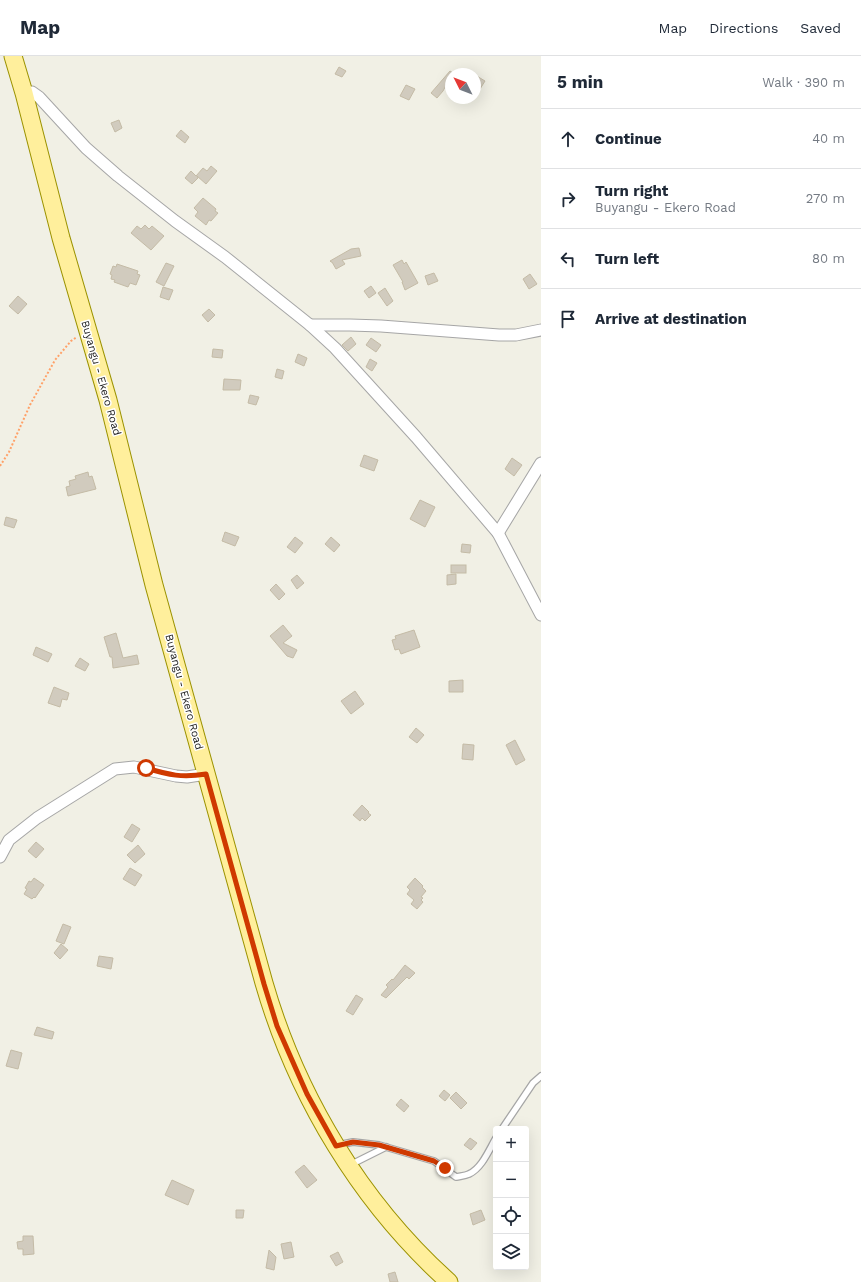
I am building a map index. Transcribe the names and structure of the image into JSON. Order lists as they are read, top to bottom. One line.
{"streets":{"main road":["Buyangu - Ekero Road"]},"north":"top left","page":{"header":"Map","nav":["Map","Directions","Saved"],"heading":["5 min","Walk · 390 m"],"list":[["Continue","40 m"],["Turn right","Buyangu - Ekero Road","270 m"],["Turn left","80 m"],"Arrive at destination"],"map_buttons":["+","−"]}}
